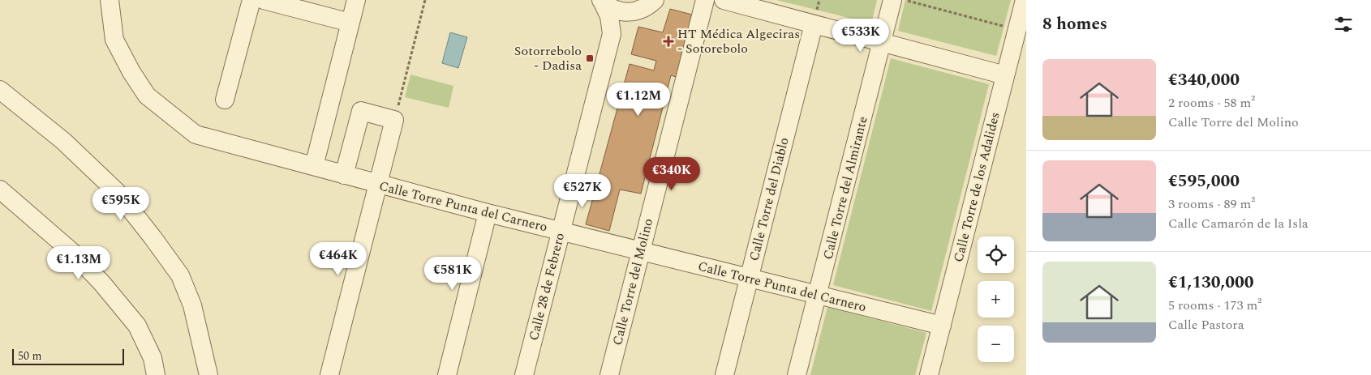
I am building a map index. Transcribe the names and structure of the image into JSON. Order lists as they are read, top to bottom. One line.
{"streets":{"street":["Calle Torre de los Adalides","Calle Torre del Almirante","Calle Torre del Diablo","Calle Torre Punta del Carnero","Calle Torre del Molino","Calle 28 de Febrero"]},"crossings":[["Calle Torre de los Adalides","Calle Torre Punta del Carnero"],["Calle Torre del Almirante","Calle Torre Punta del Carnero"],["Calle Torre del Diablo","Calle Torre Punta del Carnero"],["Calle Torre Punta del Carnero","Calle Torre del Molino"],["Calle Torre Punta del Carnero","Calle 28 de Febrero"]],"places":{"health":["HT Médica Algeciras - Sotorebolo"],"transit":["Sotorrebolo - Dadisa"]},"scale_bar":"50 m","page":{"heading":"8 homes","price":["€533K","€1.12M","€340K","€527K","€595K","€464K","€1.13M","€581K"],"list":[{"name":"€340,000","note":"2 rooms · 58 m² · Calle Torre del Molino"},{"name":"€595,000","note":"3 rooms · 89 m² · Calle Camarón de la Isla"},{"name":"€1,130,000","note":"5 rooms · 173 m² · Calle Pastora"}],"map_buttons":["+","−"],"scale":"50 m"}}
